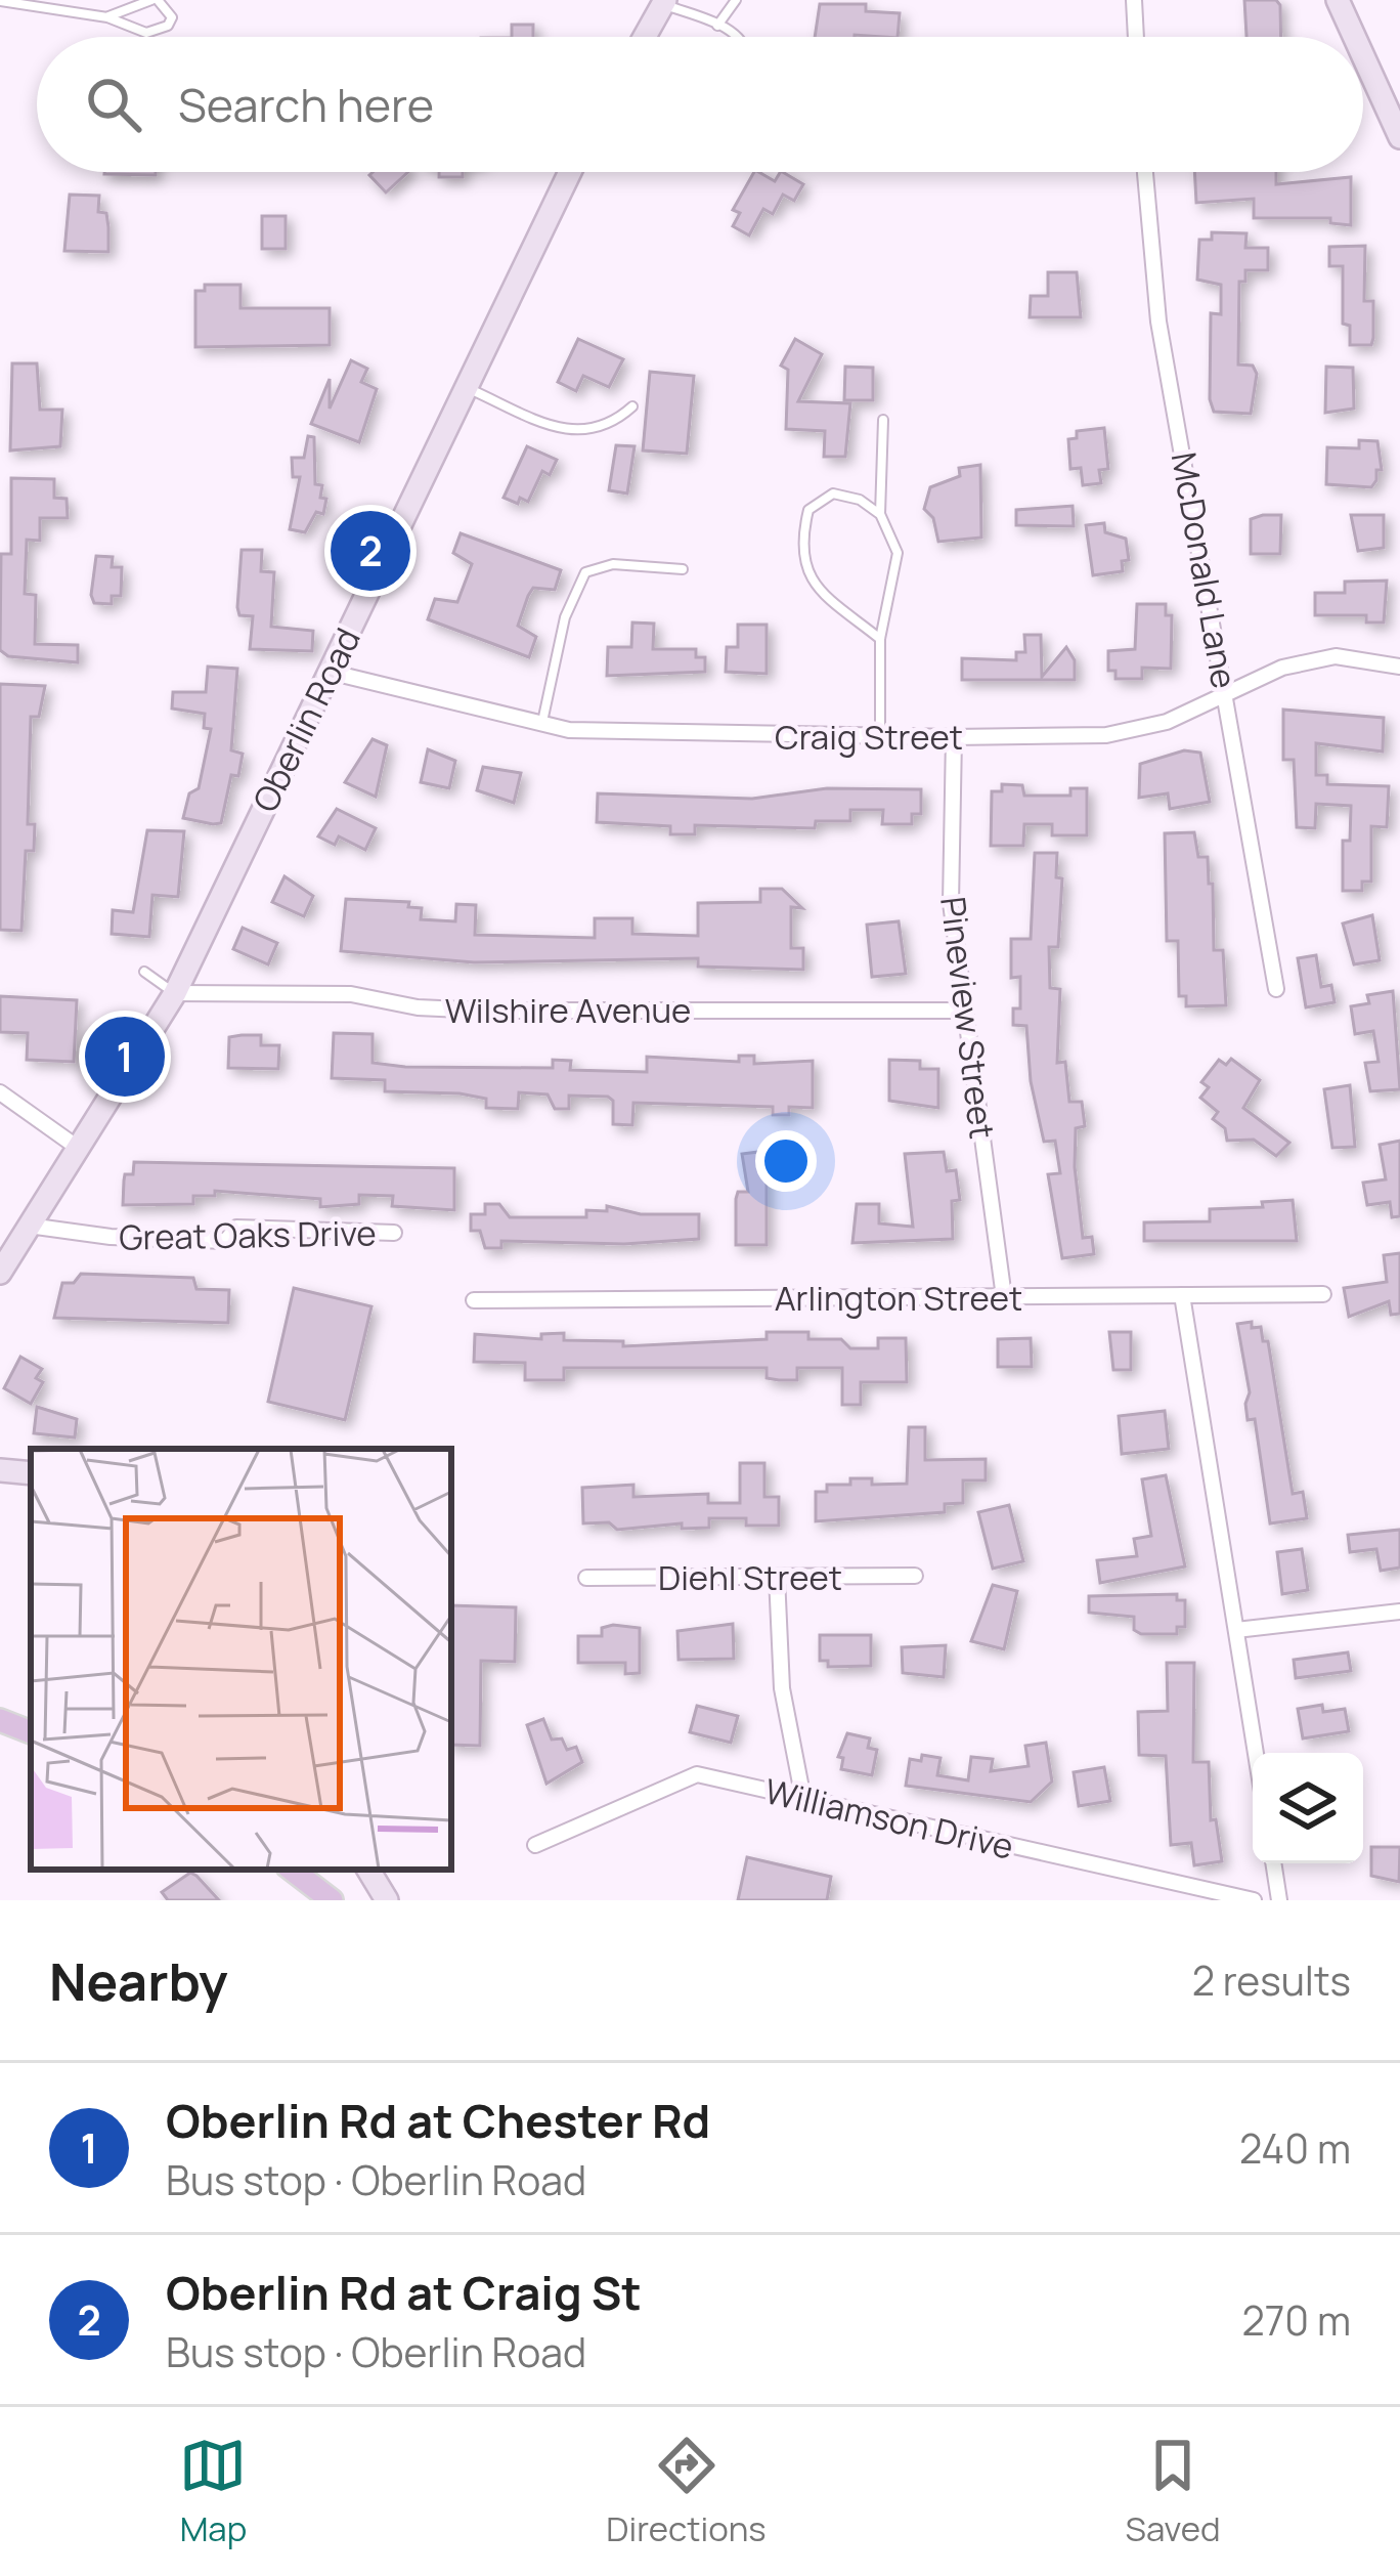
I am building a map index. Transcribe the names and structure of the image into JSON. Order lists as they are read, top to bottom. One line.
{"streets":{"main road":["Oberlin Road"],"street":["McDonald Lane","Craig Street","Wilshire Avenue","Pineview Street","Great Oaks Drive","Arlington Street","Diehl Street","Williamson Drive"]},"crossings":[["McDonald Lane","Craig Street"],["Oberlin Road","Craig Street"],["Oberlin Road","Wilshire Avenue"],["Oberlin Road","Great Oaks Drive"],["Craig Street","Pineview Street"],["Wilshire Avenue","Pineview Street"],["Pineview Street","Arlington Street"]],"page":{"search":"Search here","pins":["2","1"],"heading":["Nearby","2 results"],"list":[{"mark":"1","name":"Oberlin Rd at Chester Rd","note":"Bus stop · Oberlin Road","value":"240 m"},{"mark":"2","name":"Oberlin Rd at Craig St","note":"Bus stop · Oberlin Road","value":"270 m"}],"nav":["Map","Directions","Saved"]}}
